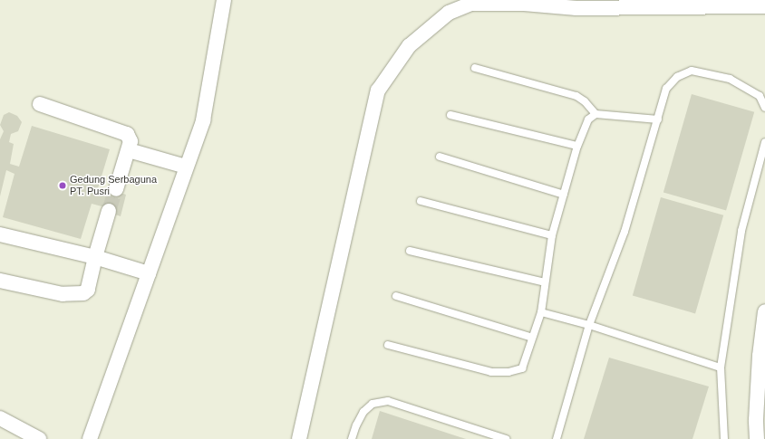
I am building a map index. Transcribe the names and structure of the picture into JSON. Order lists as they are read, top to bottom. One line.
{"places":["Gedung Serbaguna PT. Pusri"]}
